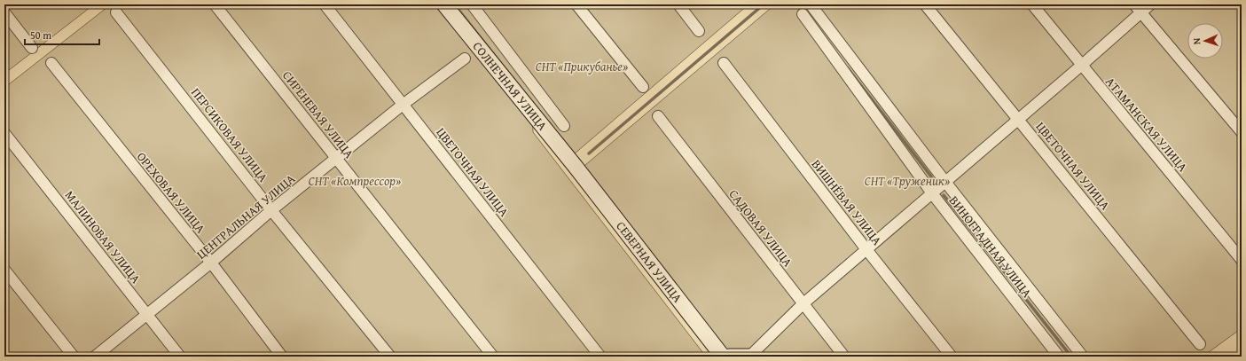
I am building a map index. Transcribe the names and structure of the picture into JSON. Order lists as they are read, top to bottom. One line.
{"streets":{"street":["СОЛНЕЧНАЯ УЛИЦА","СИРЕНЕВАЯ УЛИЦА","АТАМАНСКАЯ УЛИЦА","ПЕРСИКОВАЯ УЛИЦА","ЦВЕТОЧНАЯ УЛИЦА","ОРЕХОВАЯ УЛИЦА","ВИШНЁВАЯ УЛИЦА","ЦЕНТРАЛЬНАЯ УЛИЦА","САДОВАЯ УЛИЦА","МАЛИНОВАЯ УЛИЦА","ВИНОГРАДНАЯ УЛИЦА","СЕВЕРНАЯ УЛИЦА"]},"crossings":[["СОЛНЕЧНАЯ УЛИЦА","СЕВЕРНАЯ УЛИЦА"],["СИРЕНЕВАЯ УЛИЦА","ЦЕНТРАЛЬНАЯ УЛИЦА"],["ПЕРСИКОВАЯ УЛИЦА","ЦЕНТРАЛЬНАЯ УЛИЦА"],["ЦВЕТОЧНАЯ УЛИЦА","ЦЕНТРАЛЬНАЯ УЛИЦА"],["ОРЕХОВАЯ УЛИЦА","ЦЕНТРАЛЬНАЯ УЛИЦА"],["ЦЕНТРАЛЬНАЯ УЛИЦА","МАЛИНОВАЯ УЛИЦА"]],"parks":["СНТ «Прикубанье»","СНТ «Компрессор»","СНТ «Труженик»"],"scale_bar":"50 m","north":"left"}
